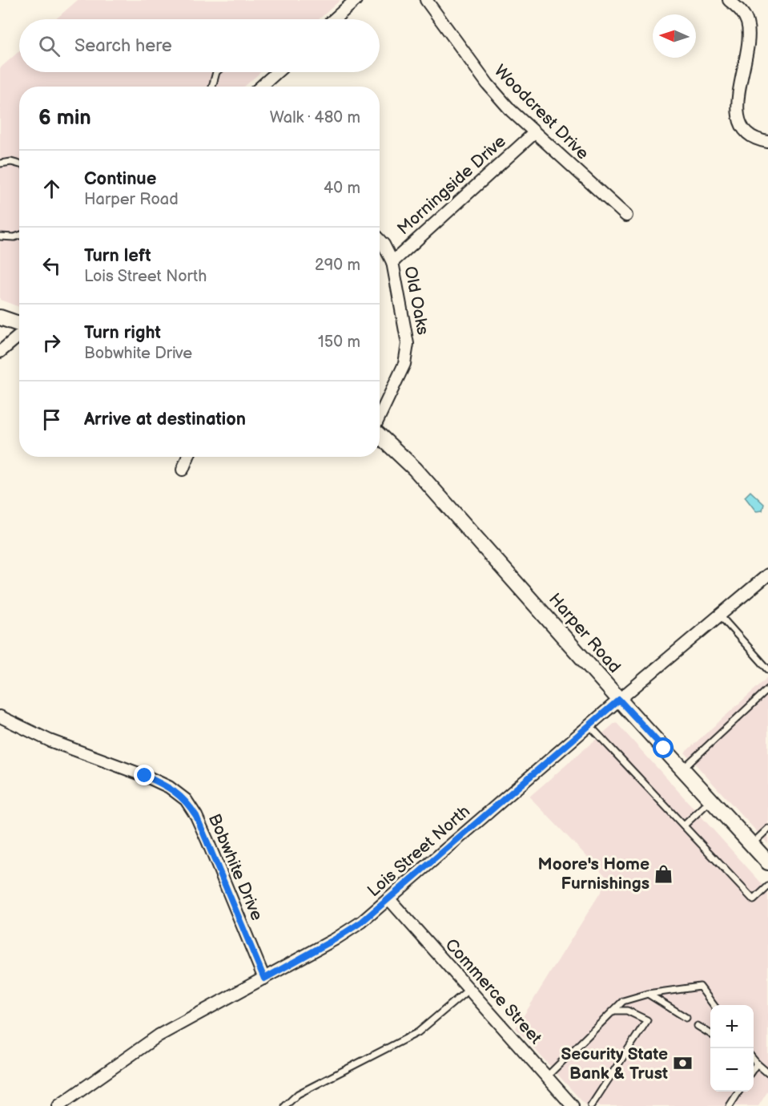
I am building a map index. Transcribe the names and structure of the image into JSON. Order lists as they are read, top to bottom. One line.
{"streets":{"main road":["Harper Road"],"street":["Woodcrest Drive","Morningside Drive","Old Oaks","Lois Street North","Bobwhite Drive","Commerce Street"]},"crossings":[["Woodcrest Drive","Morningside Drive"],["Morningside Drive","Old Oaks"],["Harper Road","Lois Street North"],["Lois Street North","Bobwhite Drive"],["Lois Street North","Commerce Street"]],"places":{"shop":["Moore's Home Furnishings"],"bank":["Security State Bank & Trust"]},"north":"left","page":{"search":"Search here","heading":["6 min","Walk · 480 m"],"list":[["Continue","Harper Road","40 m"],["Turn left","Lois Street North","290 m"],["Turn right","Bobwhite Drive","150 m"],"Arrive at destination"],"map_buttons":["+","−"]}}
